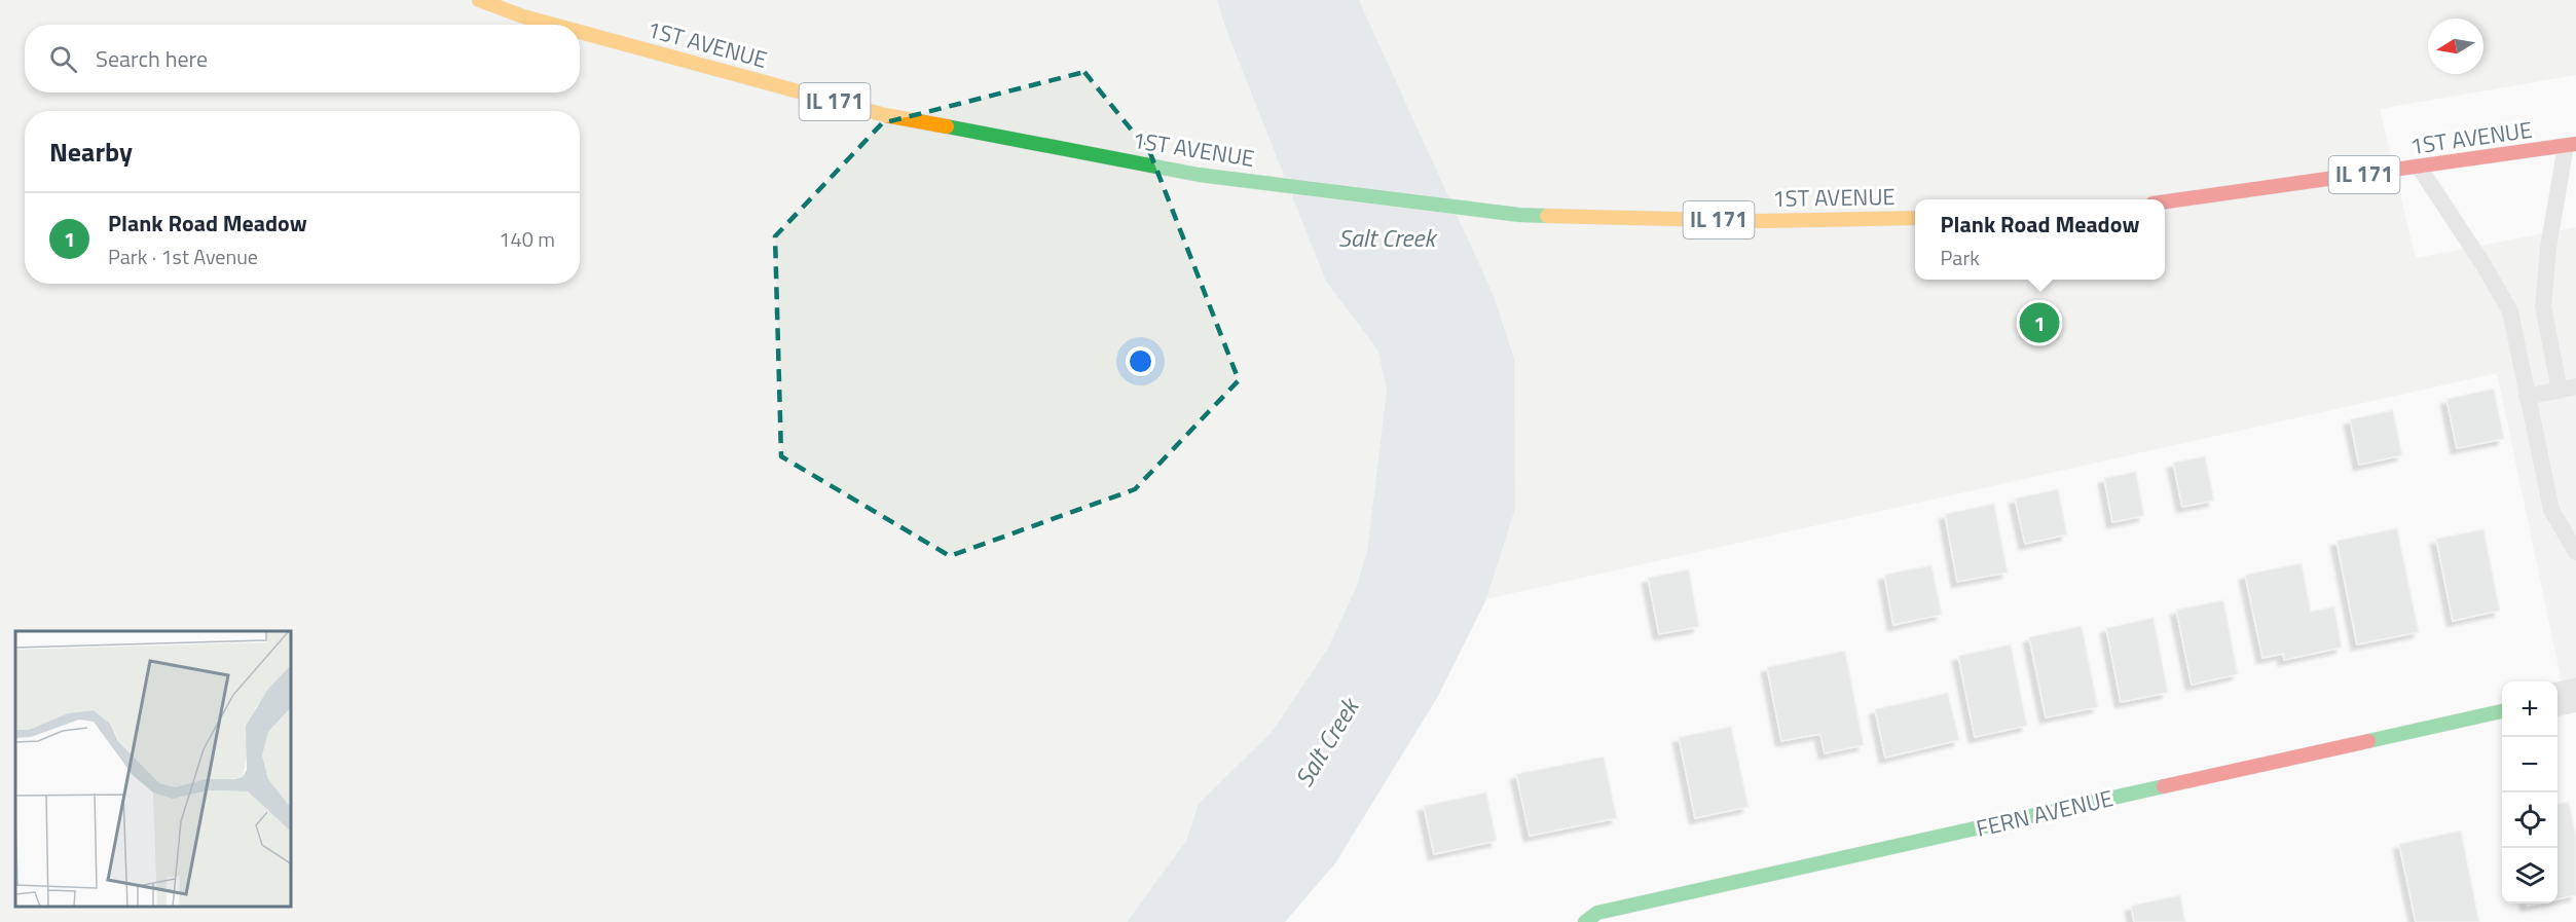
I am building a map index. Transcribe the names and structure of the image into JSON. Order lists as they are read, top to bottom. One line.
{"streets":{"main road":["1ST AVENUE","IL 171","FERN AVENUE"]},"water":["Salt Creek"],"north":"left","page":{"search":"Search here","heading":"Nearby","list":[{"mark":"1","name":"Plank Road Meadow","note":"Park · 1st Avenue","value":"140 m"}],"popup":["Plank Road Meadow","Park"],"pins":"1","map_buttons":["+","−"]}}
